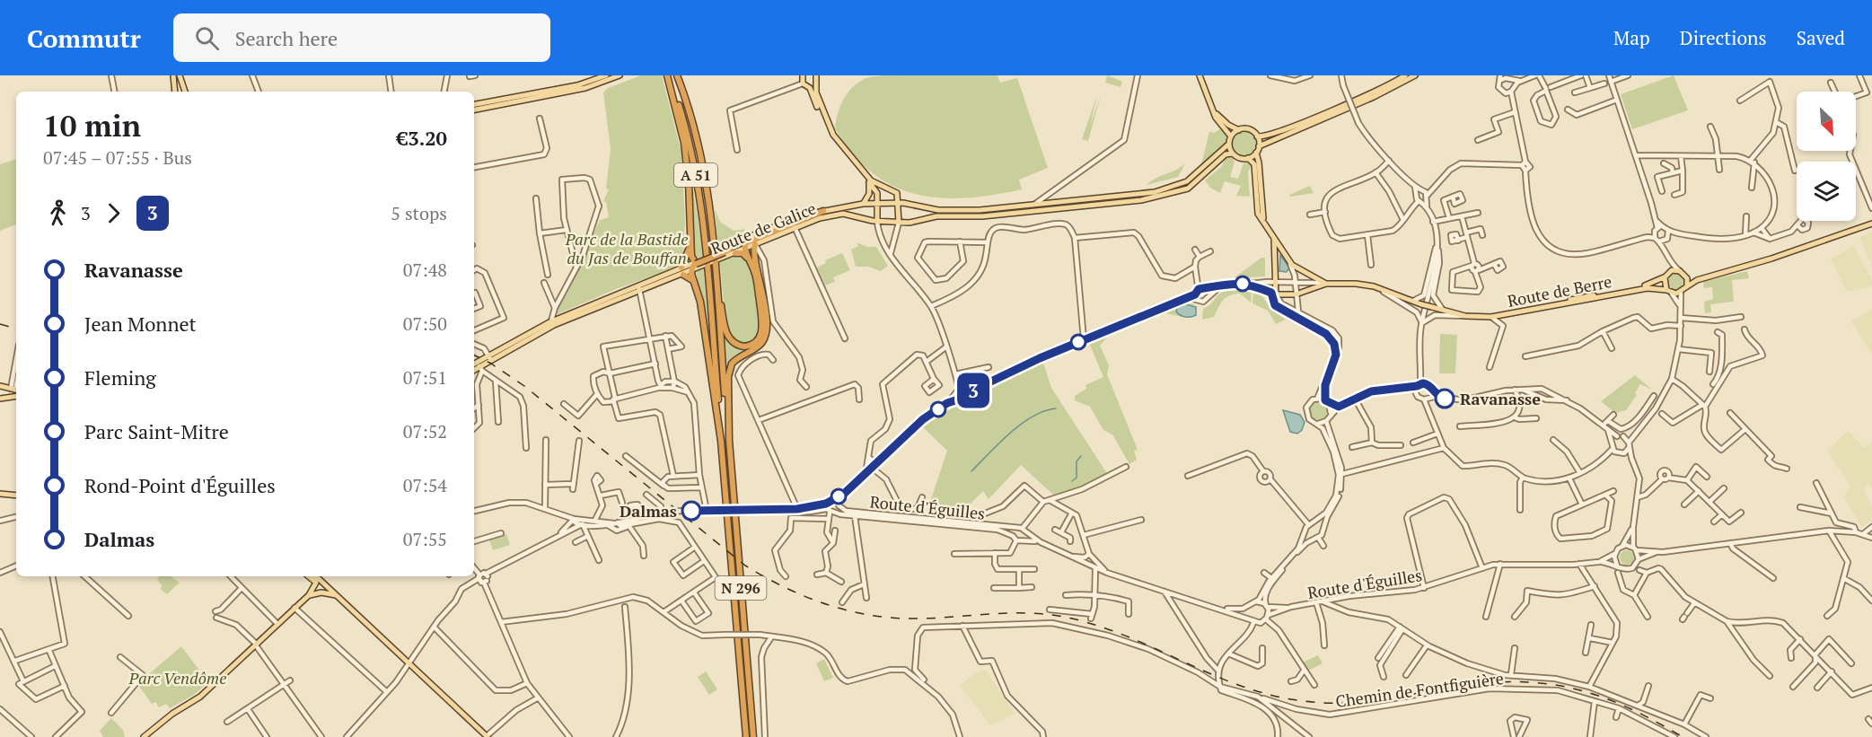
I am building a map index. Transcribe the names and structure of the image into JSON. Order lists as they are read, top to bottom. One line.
{"streets":{"highway":["A 51","N 296"],"main road":["Route de Galice","Route de Berre"],"street":["Route d'Éguilles","Chemin de Fontfiguière"]},"crossings":[["A 51","N 296"]],"parks":["Parc de la Bastide du Jas de Bouffan","Parc Vendôme"],"places":["Ravanasse","Dalmas"],"lines":["bus line 3"],"north":"bottom right","page":{"header":"Commutr","search":"Search here","nav":["Map","Directions","Saved"],"on_map":"3","heading":["10 min","07:45 – 07:55 · Bus","€3.20"],"legs":["3","3","5 stops"],"list":[{"name":"Ravanasse","value":"07:48"},{"name":"Jean Monnet","value":"07:50"},{"name":"Fleming","value":"07:51"},{"name":"Parc Saint-Mitre","value":"07:52"},{"name":"Rond-Point d'Éguilles","value":"07:54"},{"name":"Dalmas","value":"07:55"}]}}
